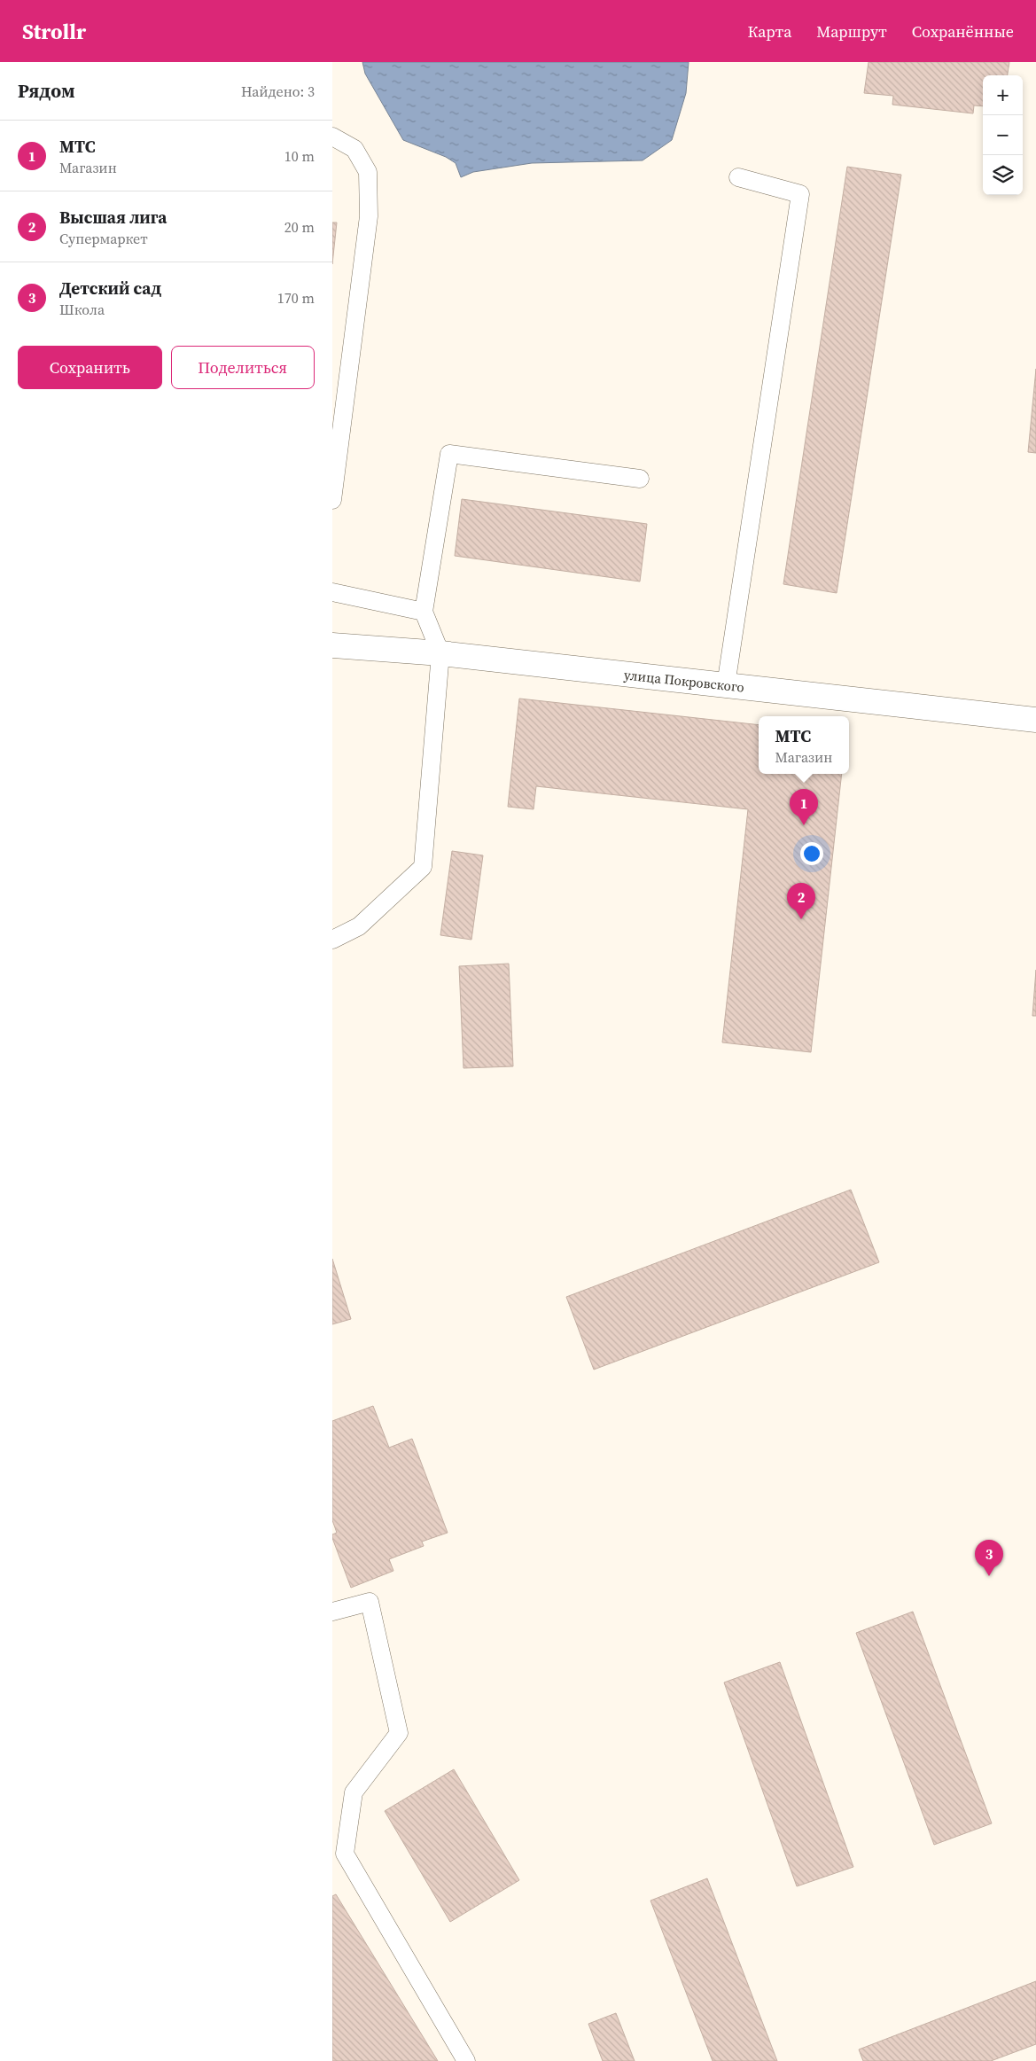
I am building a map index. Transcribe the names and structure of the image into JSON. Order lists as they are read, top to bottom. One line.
{"streets":{"street":["улица Покровского"]},"page":{"header":"Strollr","nav":["Карта","Маршрут","Сохранённые"],"heading":["Рядом","Найдено: 3"],"map_buttons":["+","−"],"list":[{"mark":"1","name":"МТС","note":"Магазин","value":"10 m"},{"mark":"2","name":"Высшая лига","note":"Супермаркет","value":"20 m"},{"mark":"3","name":"Детский сад","note":"Школа","value":"170 m"}],"buttons":["Сохранить","Поделиться"],"popup":["МТС","Магазин"],"pins":["1","2","3"]}}
